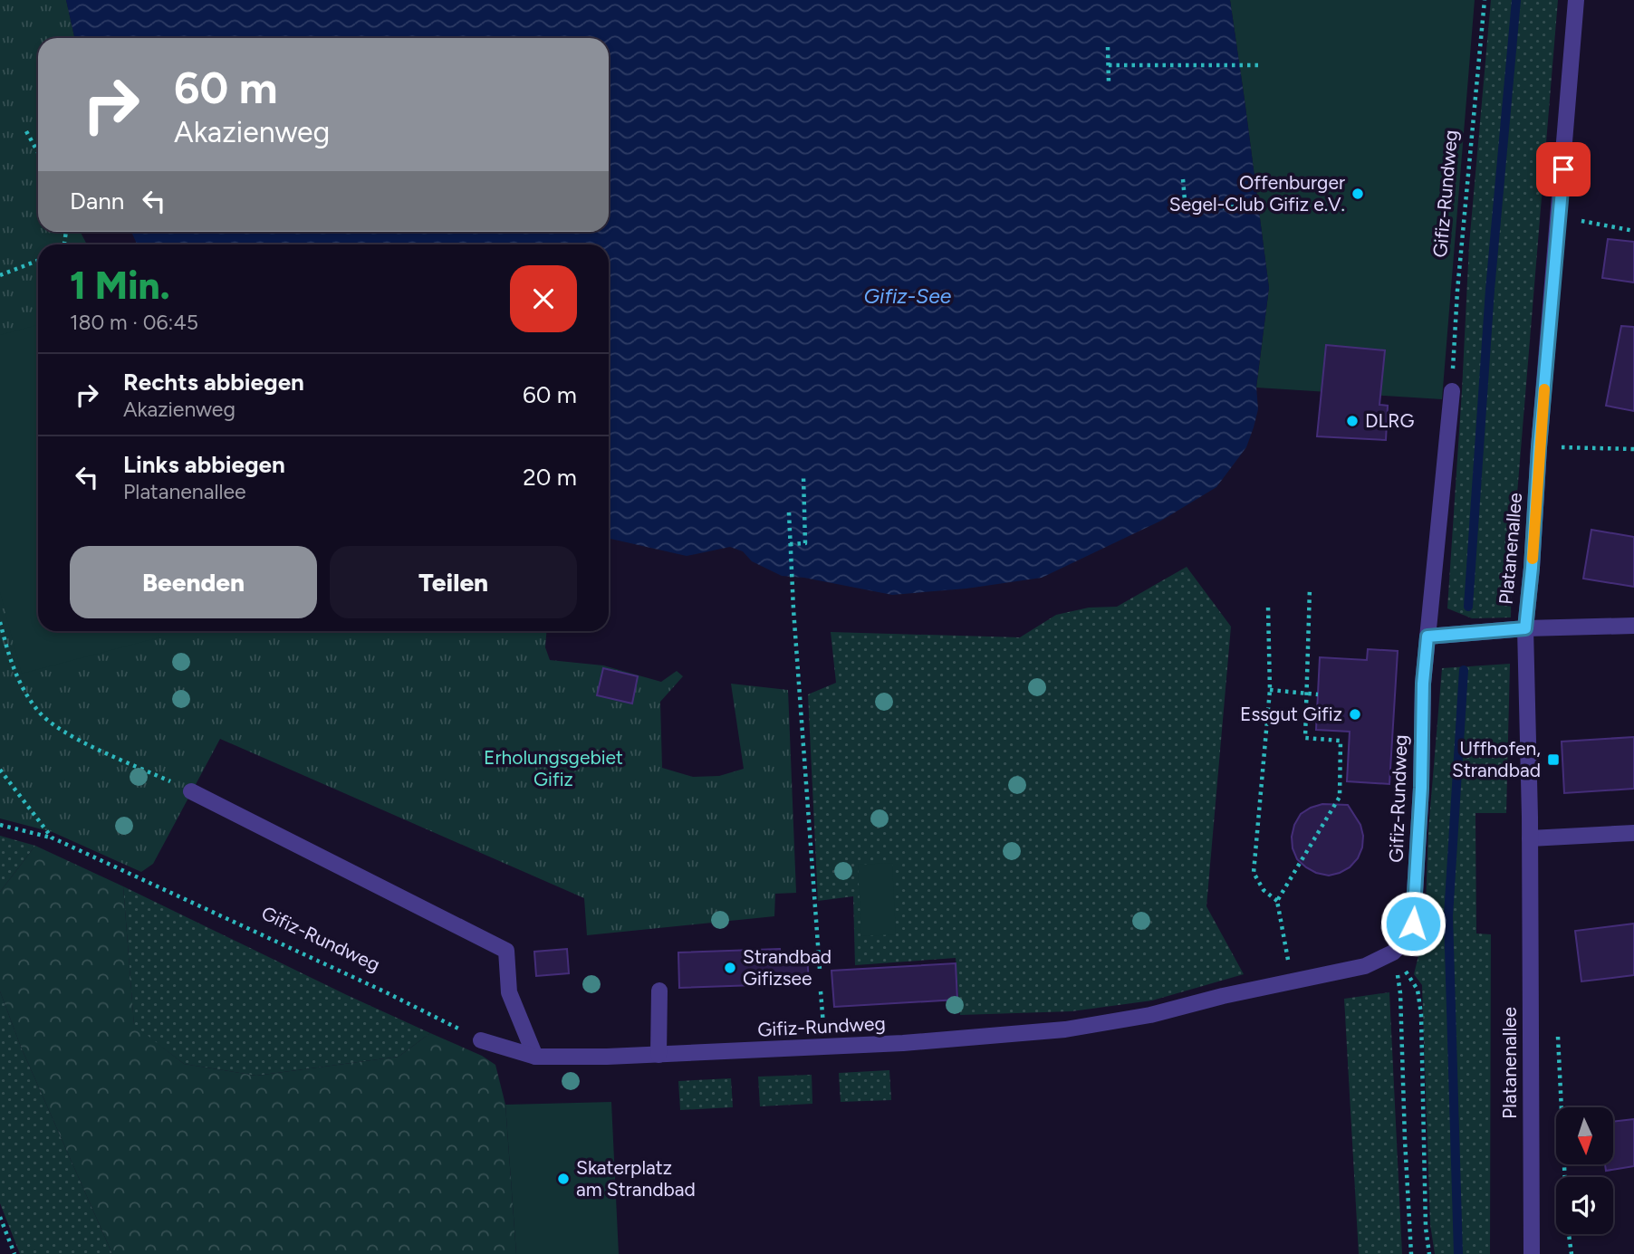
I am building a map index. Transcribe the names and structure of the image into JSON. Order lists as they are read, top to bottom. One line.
{"streets":{"street":["Gifiz-Rundweg","Platanenallee"]},"water":["Gifiz-See"],"parks":["Erholungsgebiet Gifiz"],"places":{"other":["Offenburger Segel-Club Gifiz e.V.","DLRG","Essgut Gifiz","Strandbad Gifizsee","Skaterplatz am Strandbad"],"transit":["Uffhofen, Strandbad"]},"north":"bottom","page":{"turn":["60 m","Akazienweg"],"then":"Dann","heading":["1 Min.","180 m · 06:45"],"list":[{"name":"Rechts abbiegen","note":"Akazienweg","value":"60 m"},{"name":"Links abbiegen","note":"Platanenallee","value":"20 m"}],"buttons":["Beenden","Teilen"]}}
